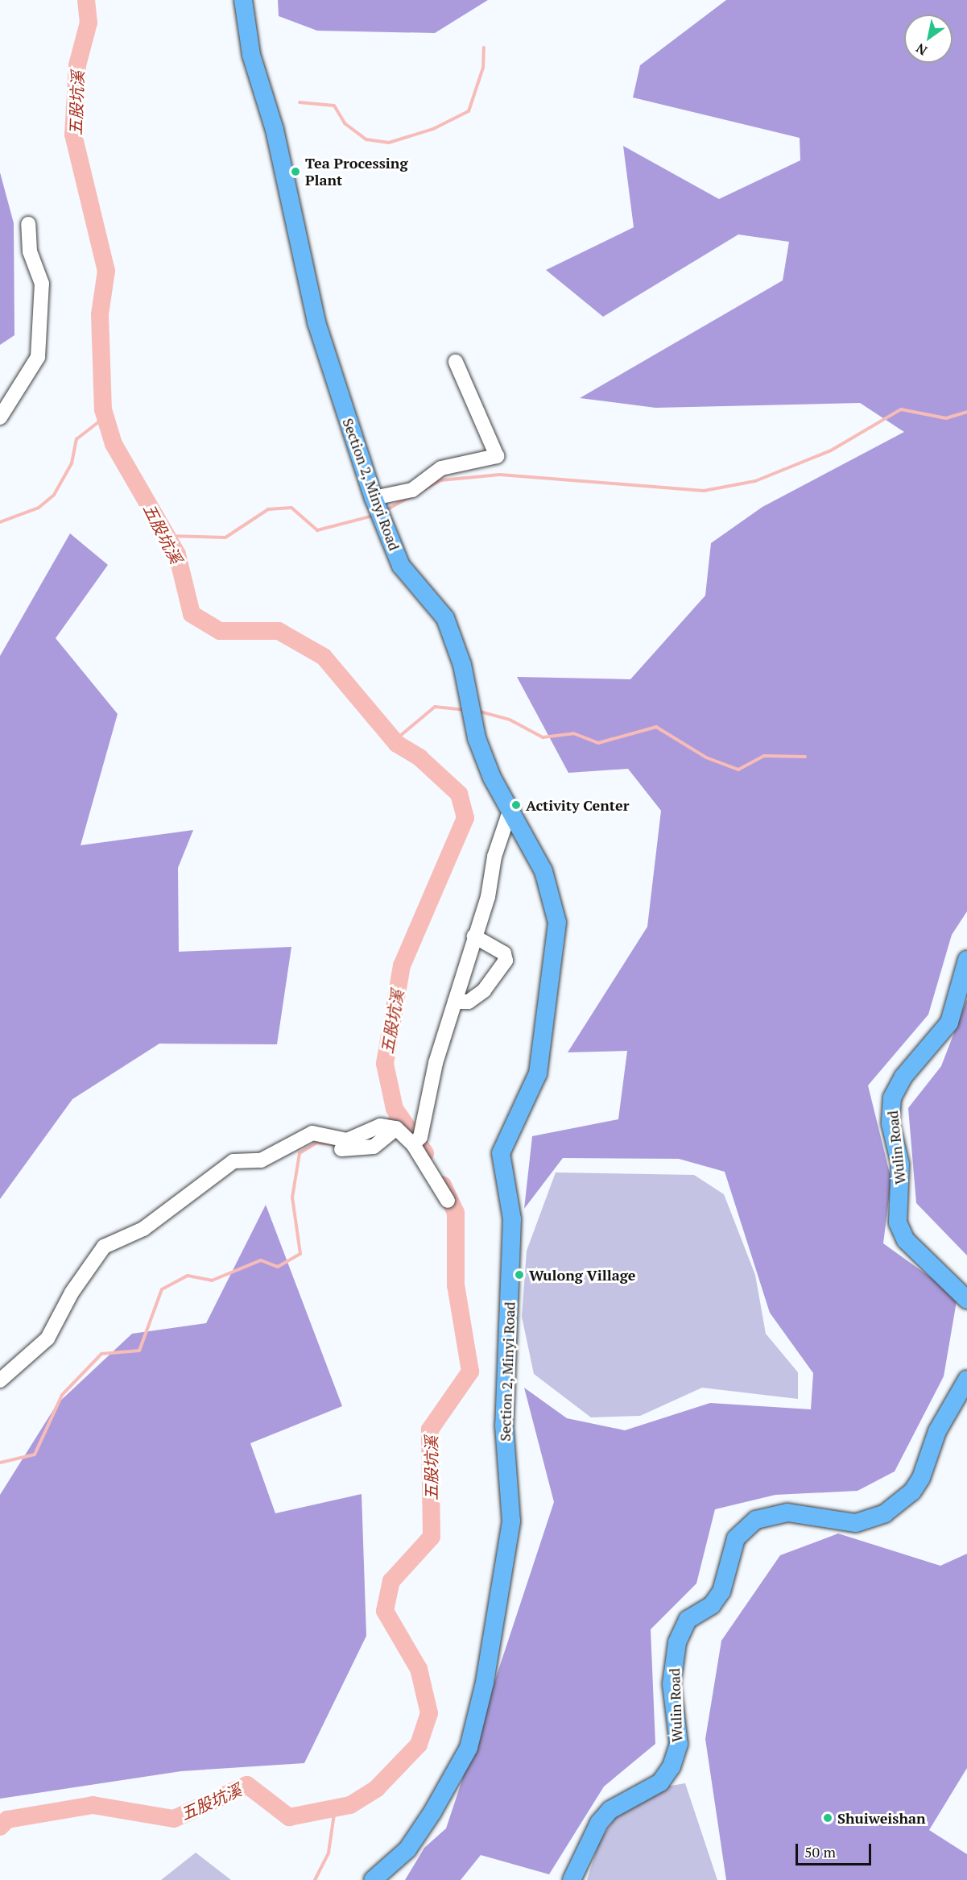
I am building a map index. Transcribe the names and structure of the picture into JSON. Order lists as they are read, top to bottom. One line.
{"streets":{"main road":["Section 2, Minyi Road","Wulin Road"]},"water":["五股坑溪"],"places":["Tea Processing Plant","Activity Center","Wulong Village","Shuiweishan"],"scale_bar":"50 m","north":"bottom left"}
